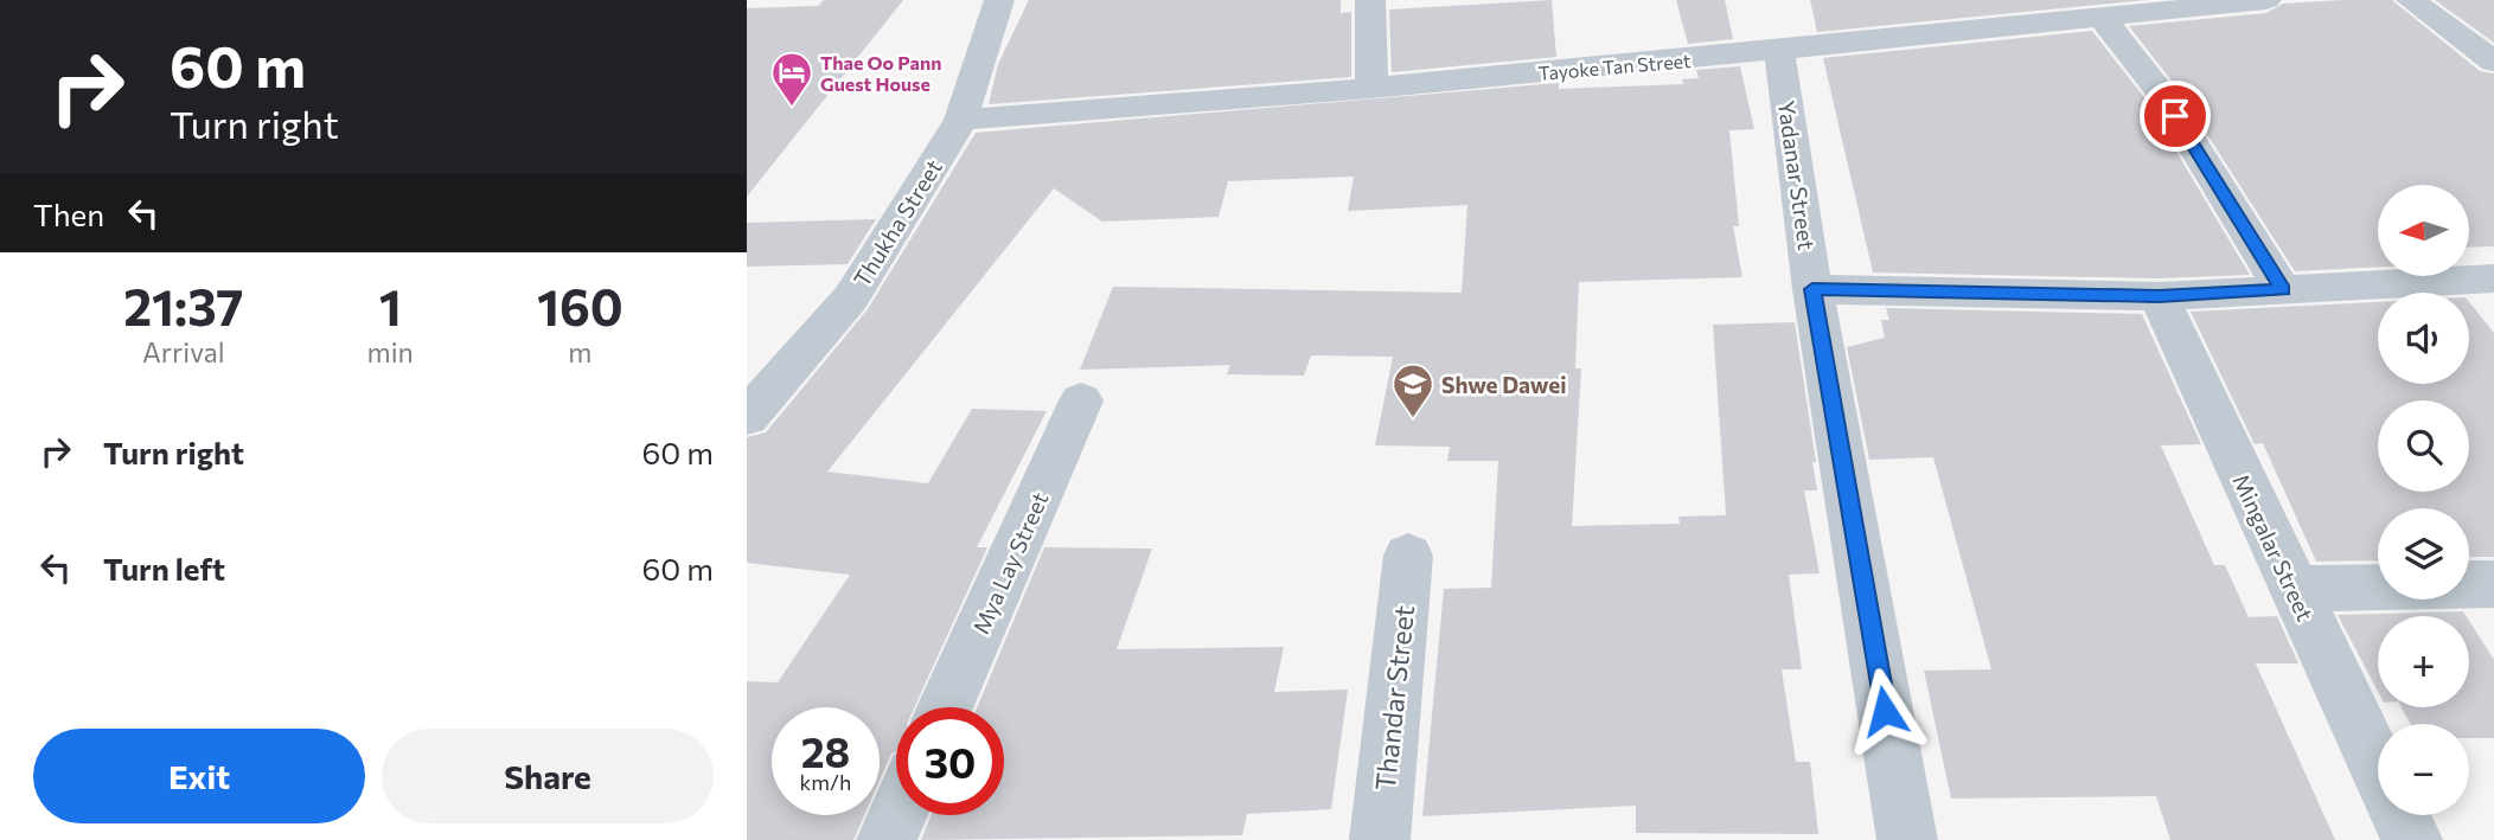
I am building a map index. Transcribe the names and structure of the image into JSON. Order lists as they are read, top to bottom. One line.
{"streets":{"street":["Tayoke Tan Street","Yadanar Street","Thukha Street","Mingalar Street","Mya Lay Street","Thandar Street"]},"crossings":[["Tayoke Tan Street","Yadanar Street"],["Tayoke Tan Street","Thukha Street"]],"places":{"hotel":["Thae Oo Pann Guest House"],"school or university":["Shwe Dawei"]},"north":"left","page":{"turn":["60 m","Turn right"],"then":"Then","map_buttons":["+","−"],"eta":["21:37","Arrival","1","min","160","m"],"list":[{"name":"Turn right","value":"60 m"},{"name":"Turn left","value":"60 m"}],"speed":"28 km/h","limit":"30","buttons":["Exit","Share"]}}
